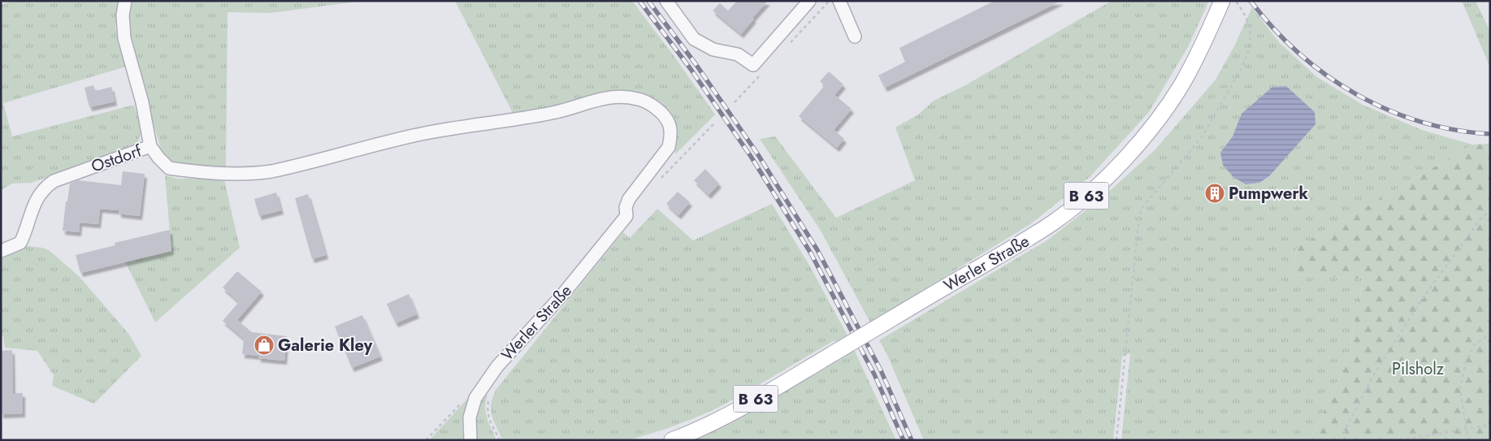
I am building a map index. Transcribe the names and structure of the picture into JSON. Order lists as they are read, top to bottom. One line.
{"streets":{"main road":["B 63","Werler Straße"],"street":["Ostdorf"]},"crossings":[["Ostdorf","Werler Straße"]],"parks":["Pilsholz"],"places":{"building":["Pumpwerk"],"shop":["Galerie Kley"]}}
